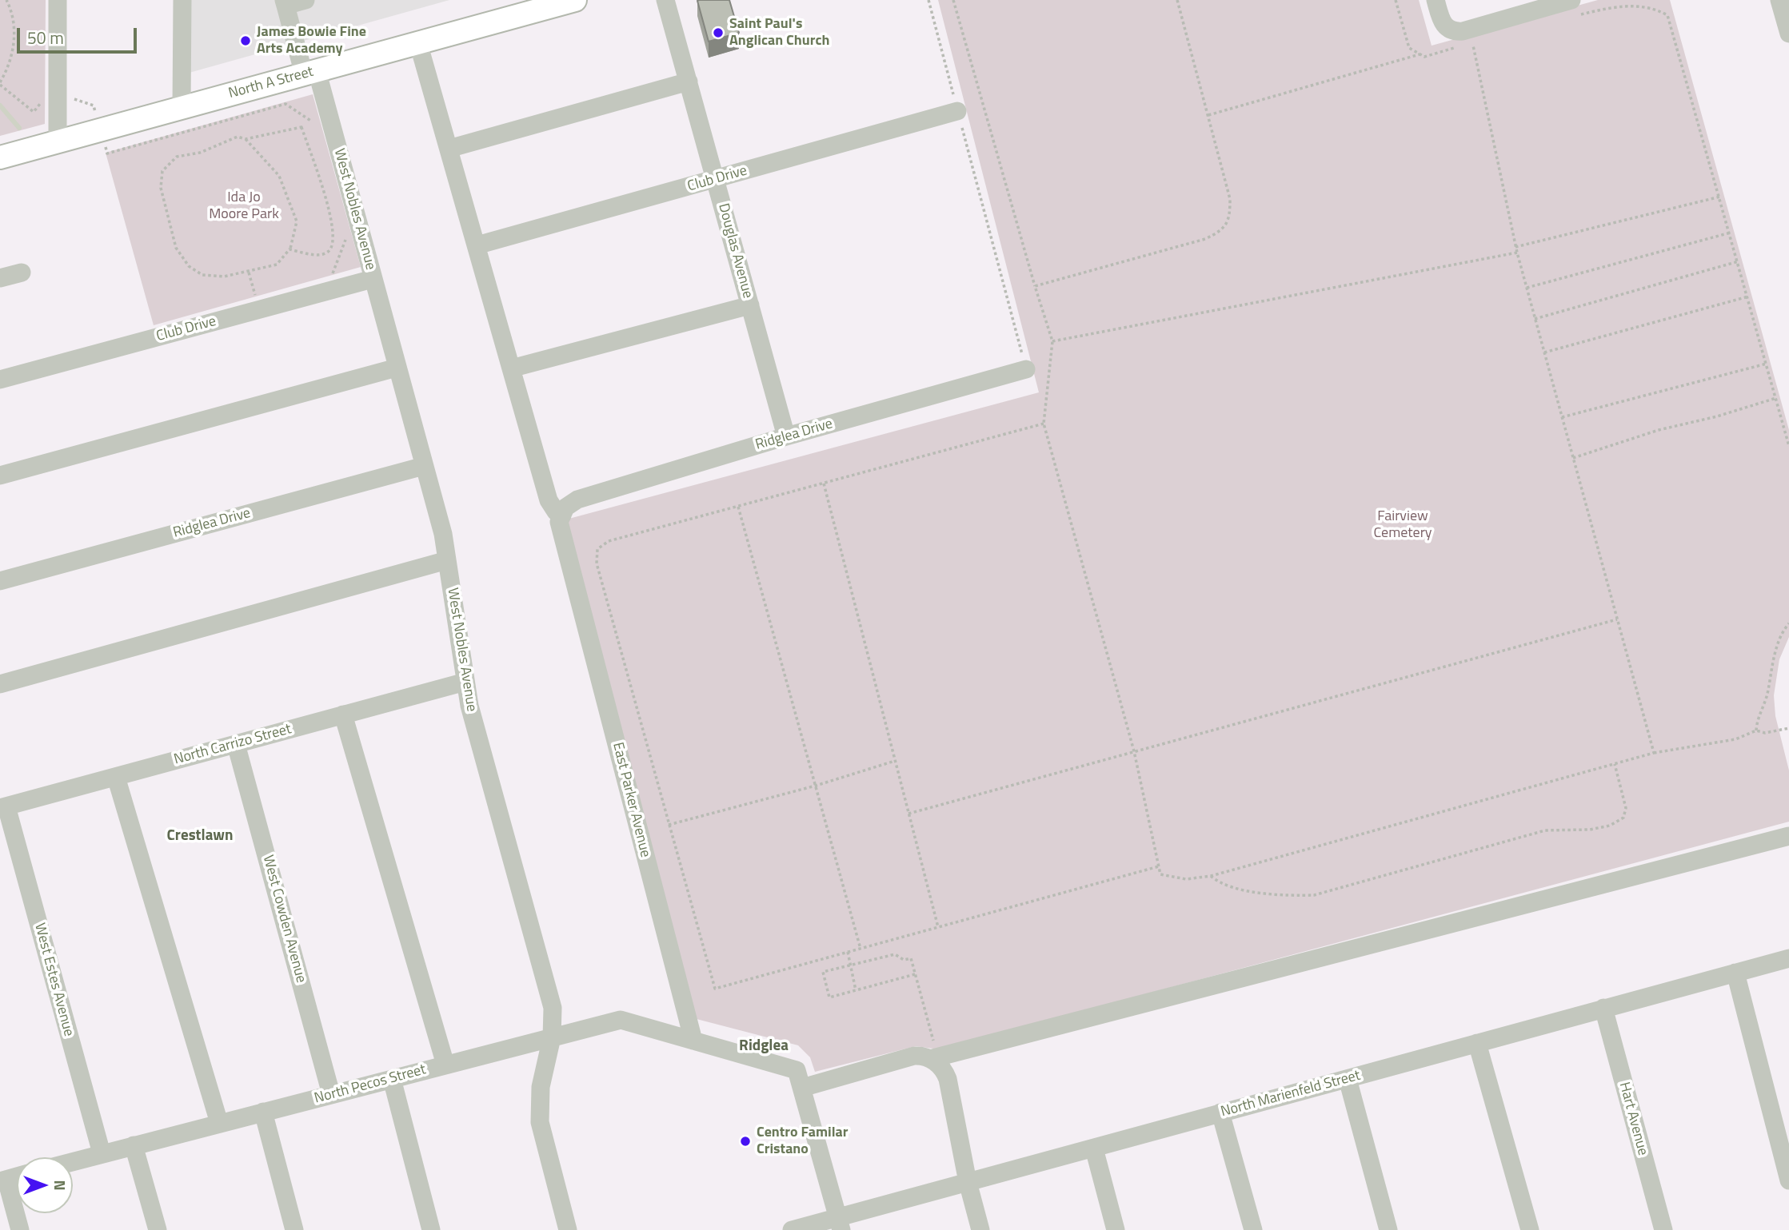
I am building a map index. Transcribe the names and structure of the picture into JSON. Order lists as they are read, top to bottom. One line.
{"streets":{"main road":["North A Street"],"street":["Club Drive","West Nobles Avenue","Douglas Avenue","Ridglea Drive","North Carrizo Street","East Parker Avenue","West Cowden Avenue","West Estes Avenue","North Pecos Street","North Marienfeld Street","Hart Avenue"]},"crossings":[["North A Street","West Nobles Avenue"],["Club Drive","West Nobles Avenue"],["Club Drive","Douglas Avenue"],["West Nobles Avenue","Ridglea Drive"],["West Nobles Avenue","North Carrizo Street"],["West Nobles Avenue","North Pecos Street"],["Douglas Avenue","Ridglea Drive"],["Ridglea Drive","East Parker Avenue"],["North Carrizo Street","West Cowden Avenue"],["North Carrizo Street","West Estes Avenue"],["East Parker Avenue","North Pecos Street"],["West Cowden Avenue","North Pecos Street"],["West Estes Avenue","North Pecos Street"],["North Marienfeld Street","Hart Avenue"]],"districts":["Crestlawn","Ridglea"],"parks":["Ida Jo Moore Park","Fairview Cemetery"],"places":["Saint Paul's Anglican Church","James Bowie Fine Arts Academy","Centro Familar Cristano"],"scale_bar":"50 m","north":"right"}
